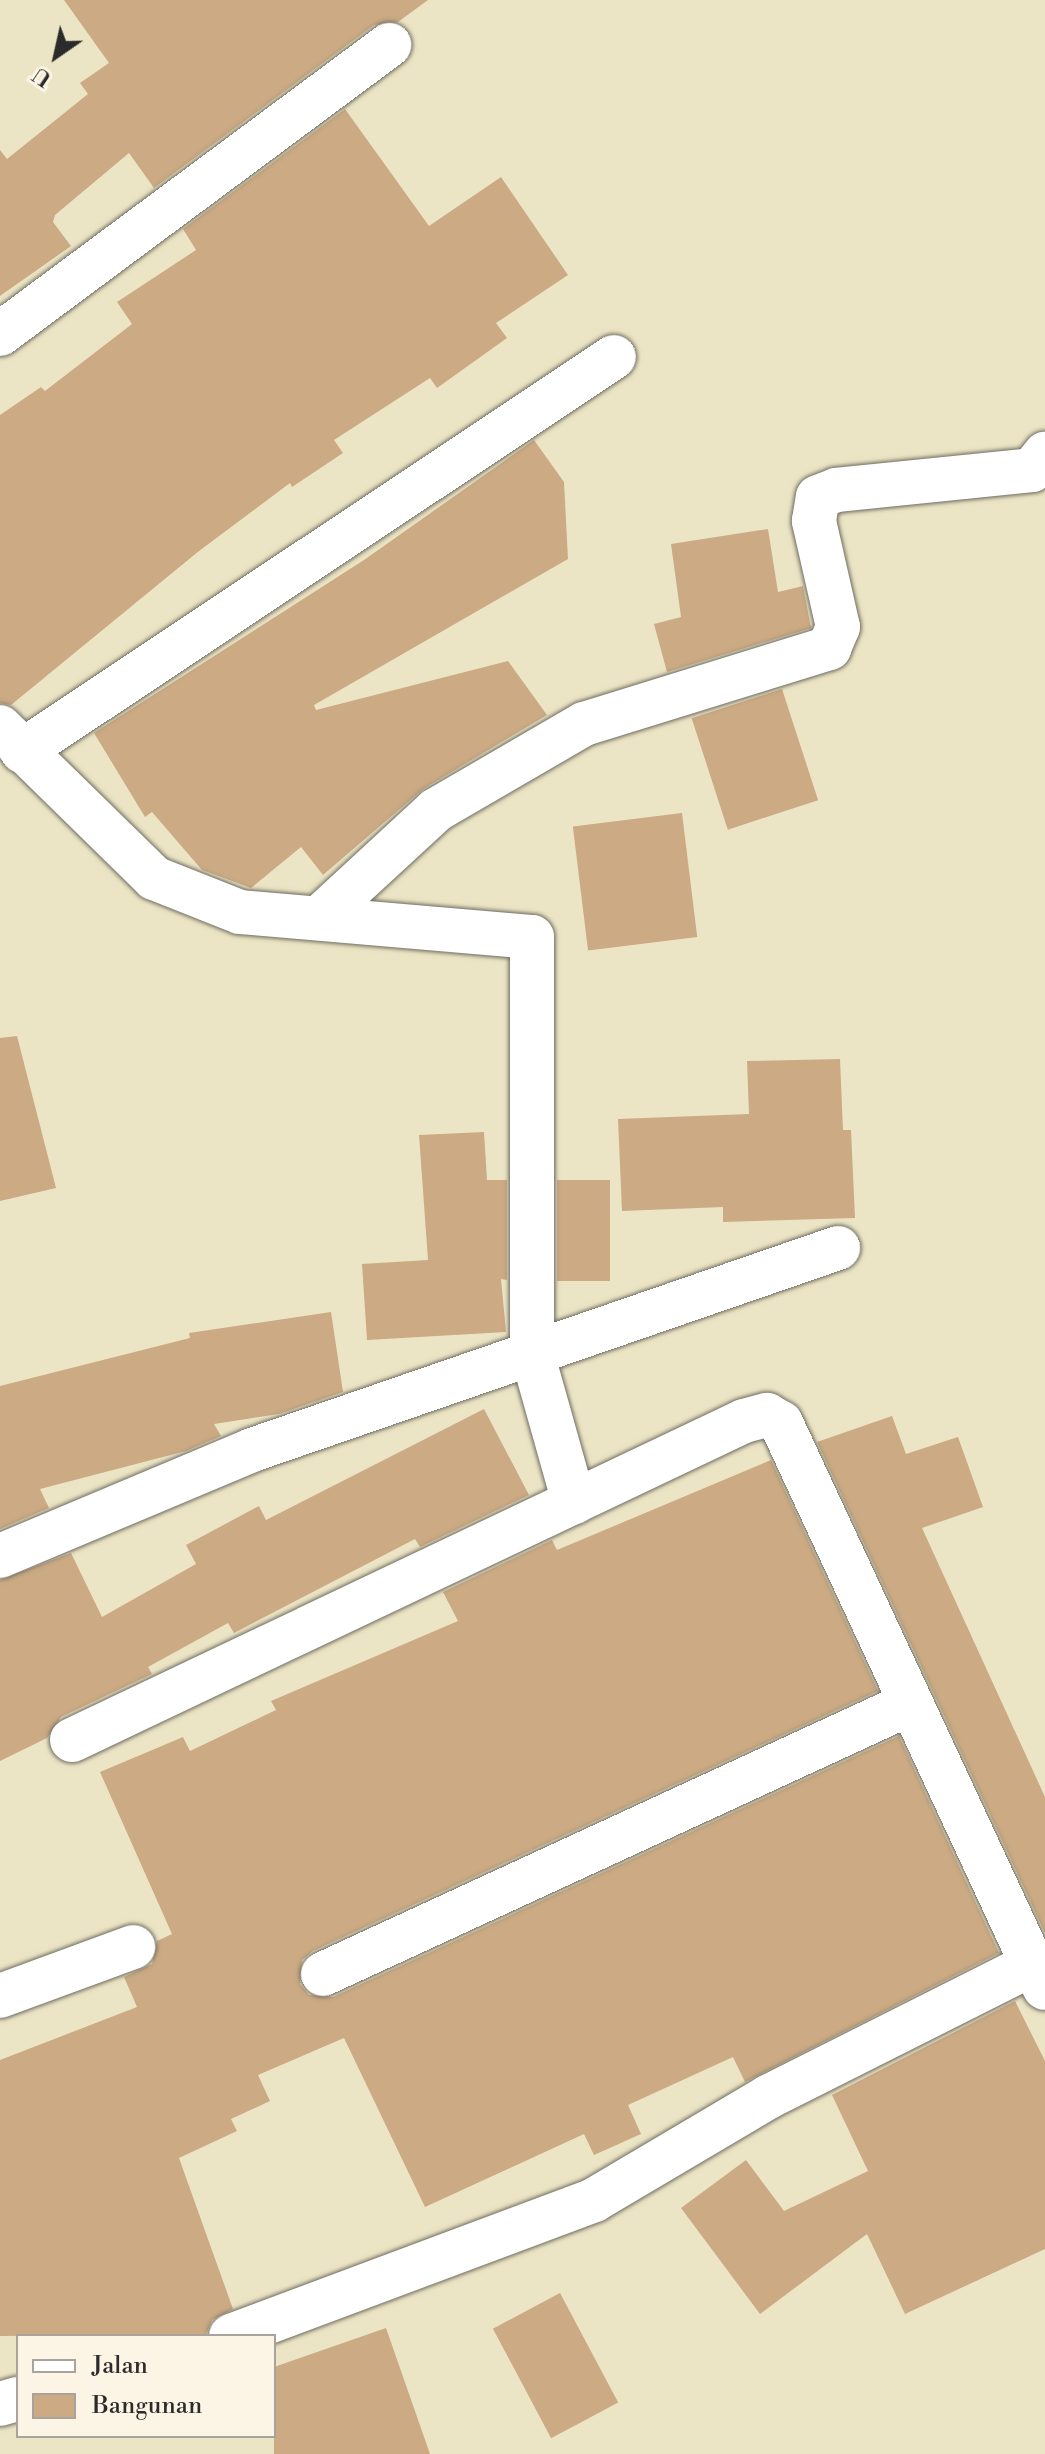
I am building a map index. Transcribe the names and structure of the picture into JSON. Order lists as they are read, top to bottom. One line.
{"legend":["Jalan","Bangunan"],"north":"bottom left"}
